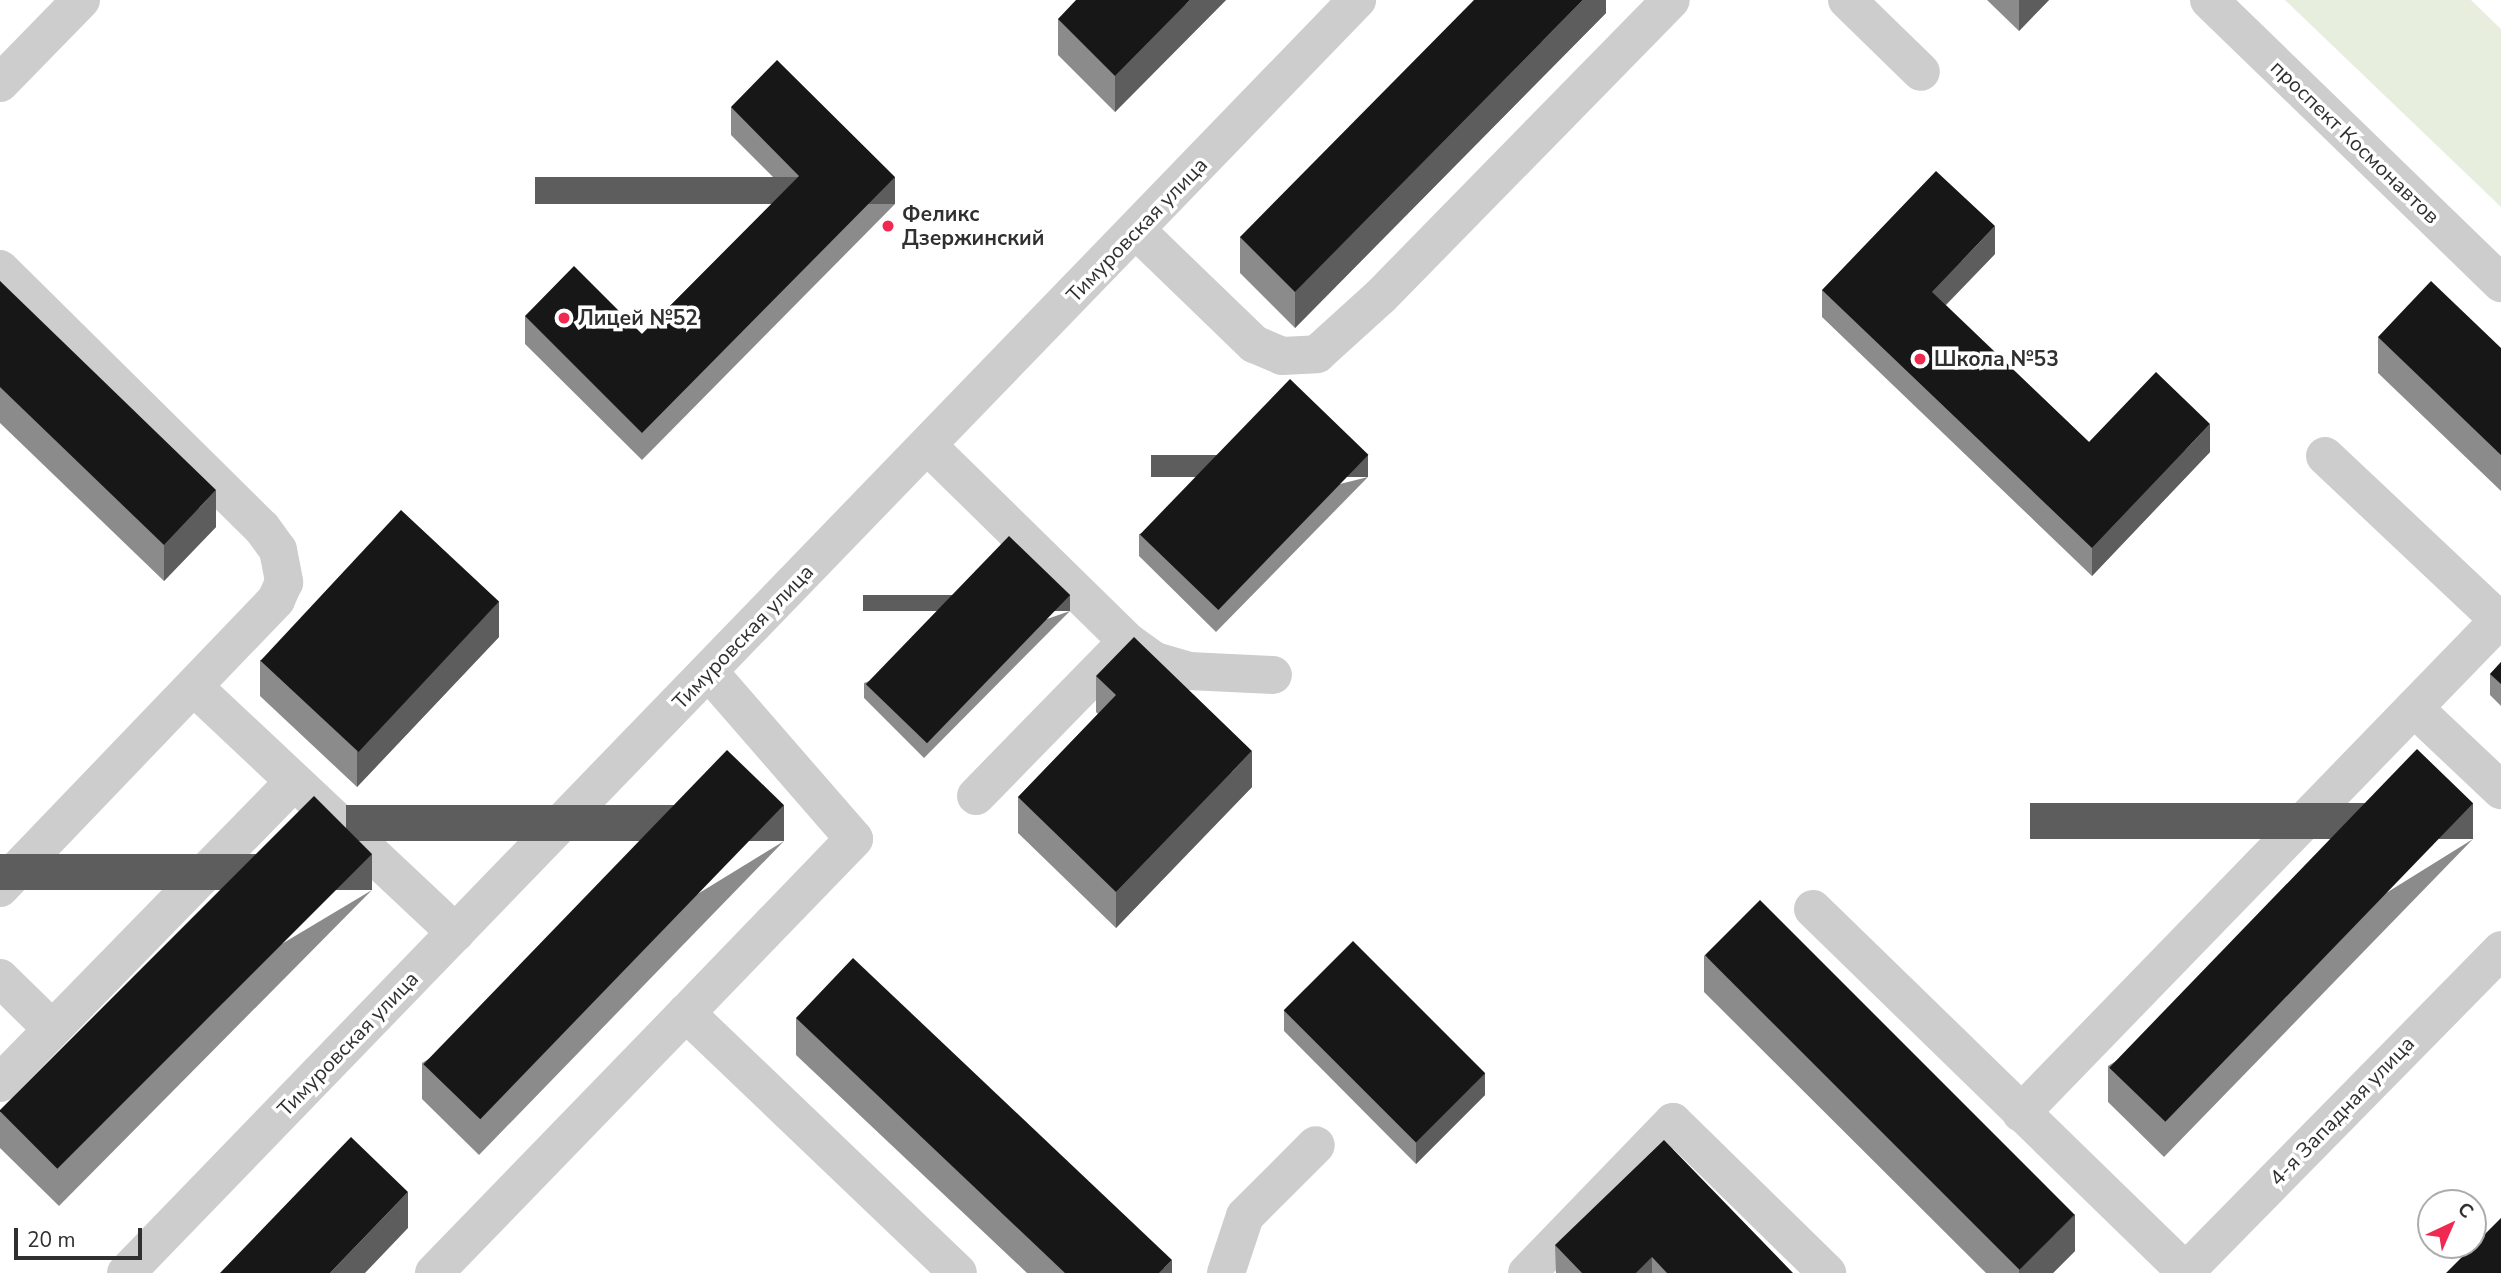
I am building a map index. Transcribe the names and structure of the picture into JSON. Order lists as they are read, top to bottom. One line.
{"streets":{"street":["проспект Космонавтов","Тимуровская улица","4-я Западная улица"]},"places":["Феликс Дзержинский","Лицей №52","Школа №53"],"scale_bar":"20 m","north":"top right"}
